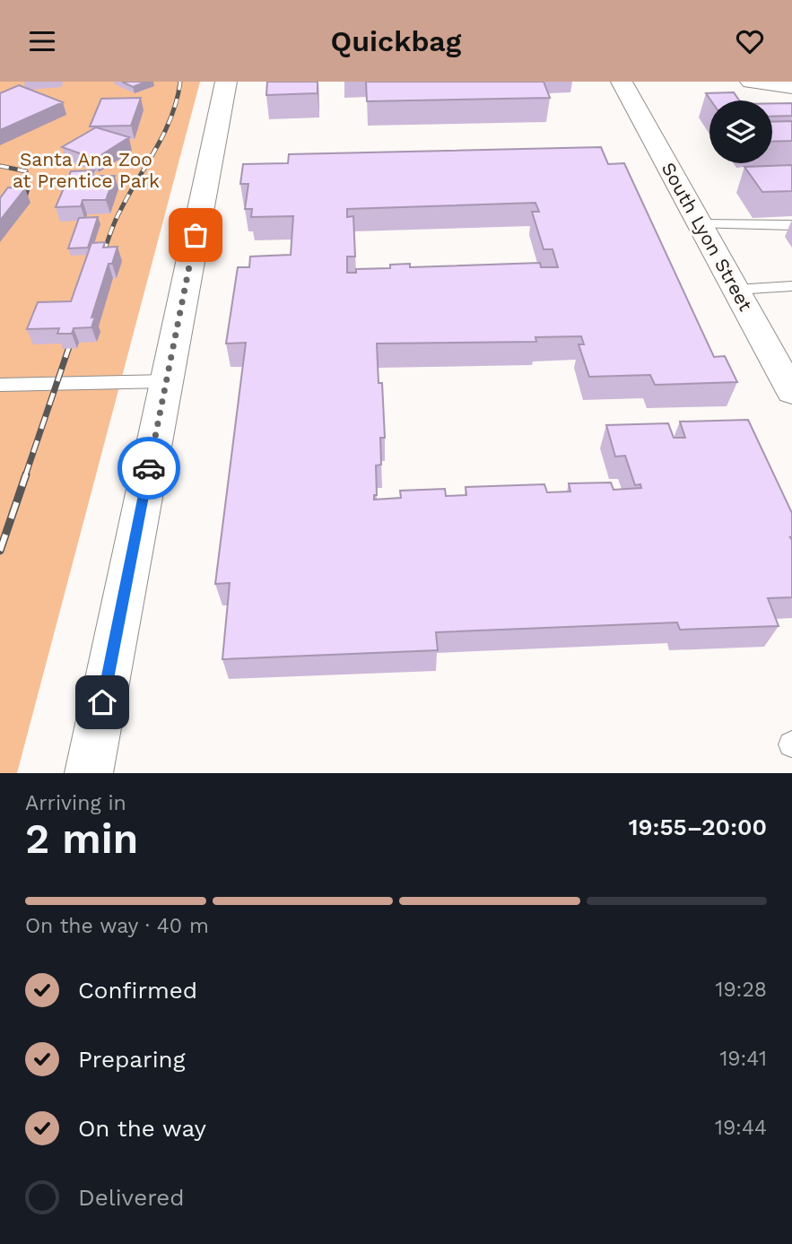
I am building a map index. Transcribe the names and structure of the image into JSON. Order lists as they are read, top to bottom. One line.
{"streets":{"street":["South Lyon Street"]},"parks":["Santa Ana Zoo at Prentice Park"],"page":{"header":"Quickbag","heading":["2 min","Arriving in","19:55–20:00"],"bar":"On the way · 40 m","list":[["Confirmed","19:28"],["Preparing","19:41"],["On the way","19:44"],"Delivered"]}}
